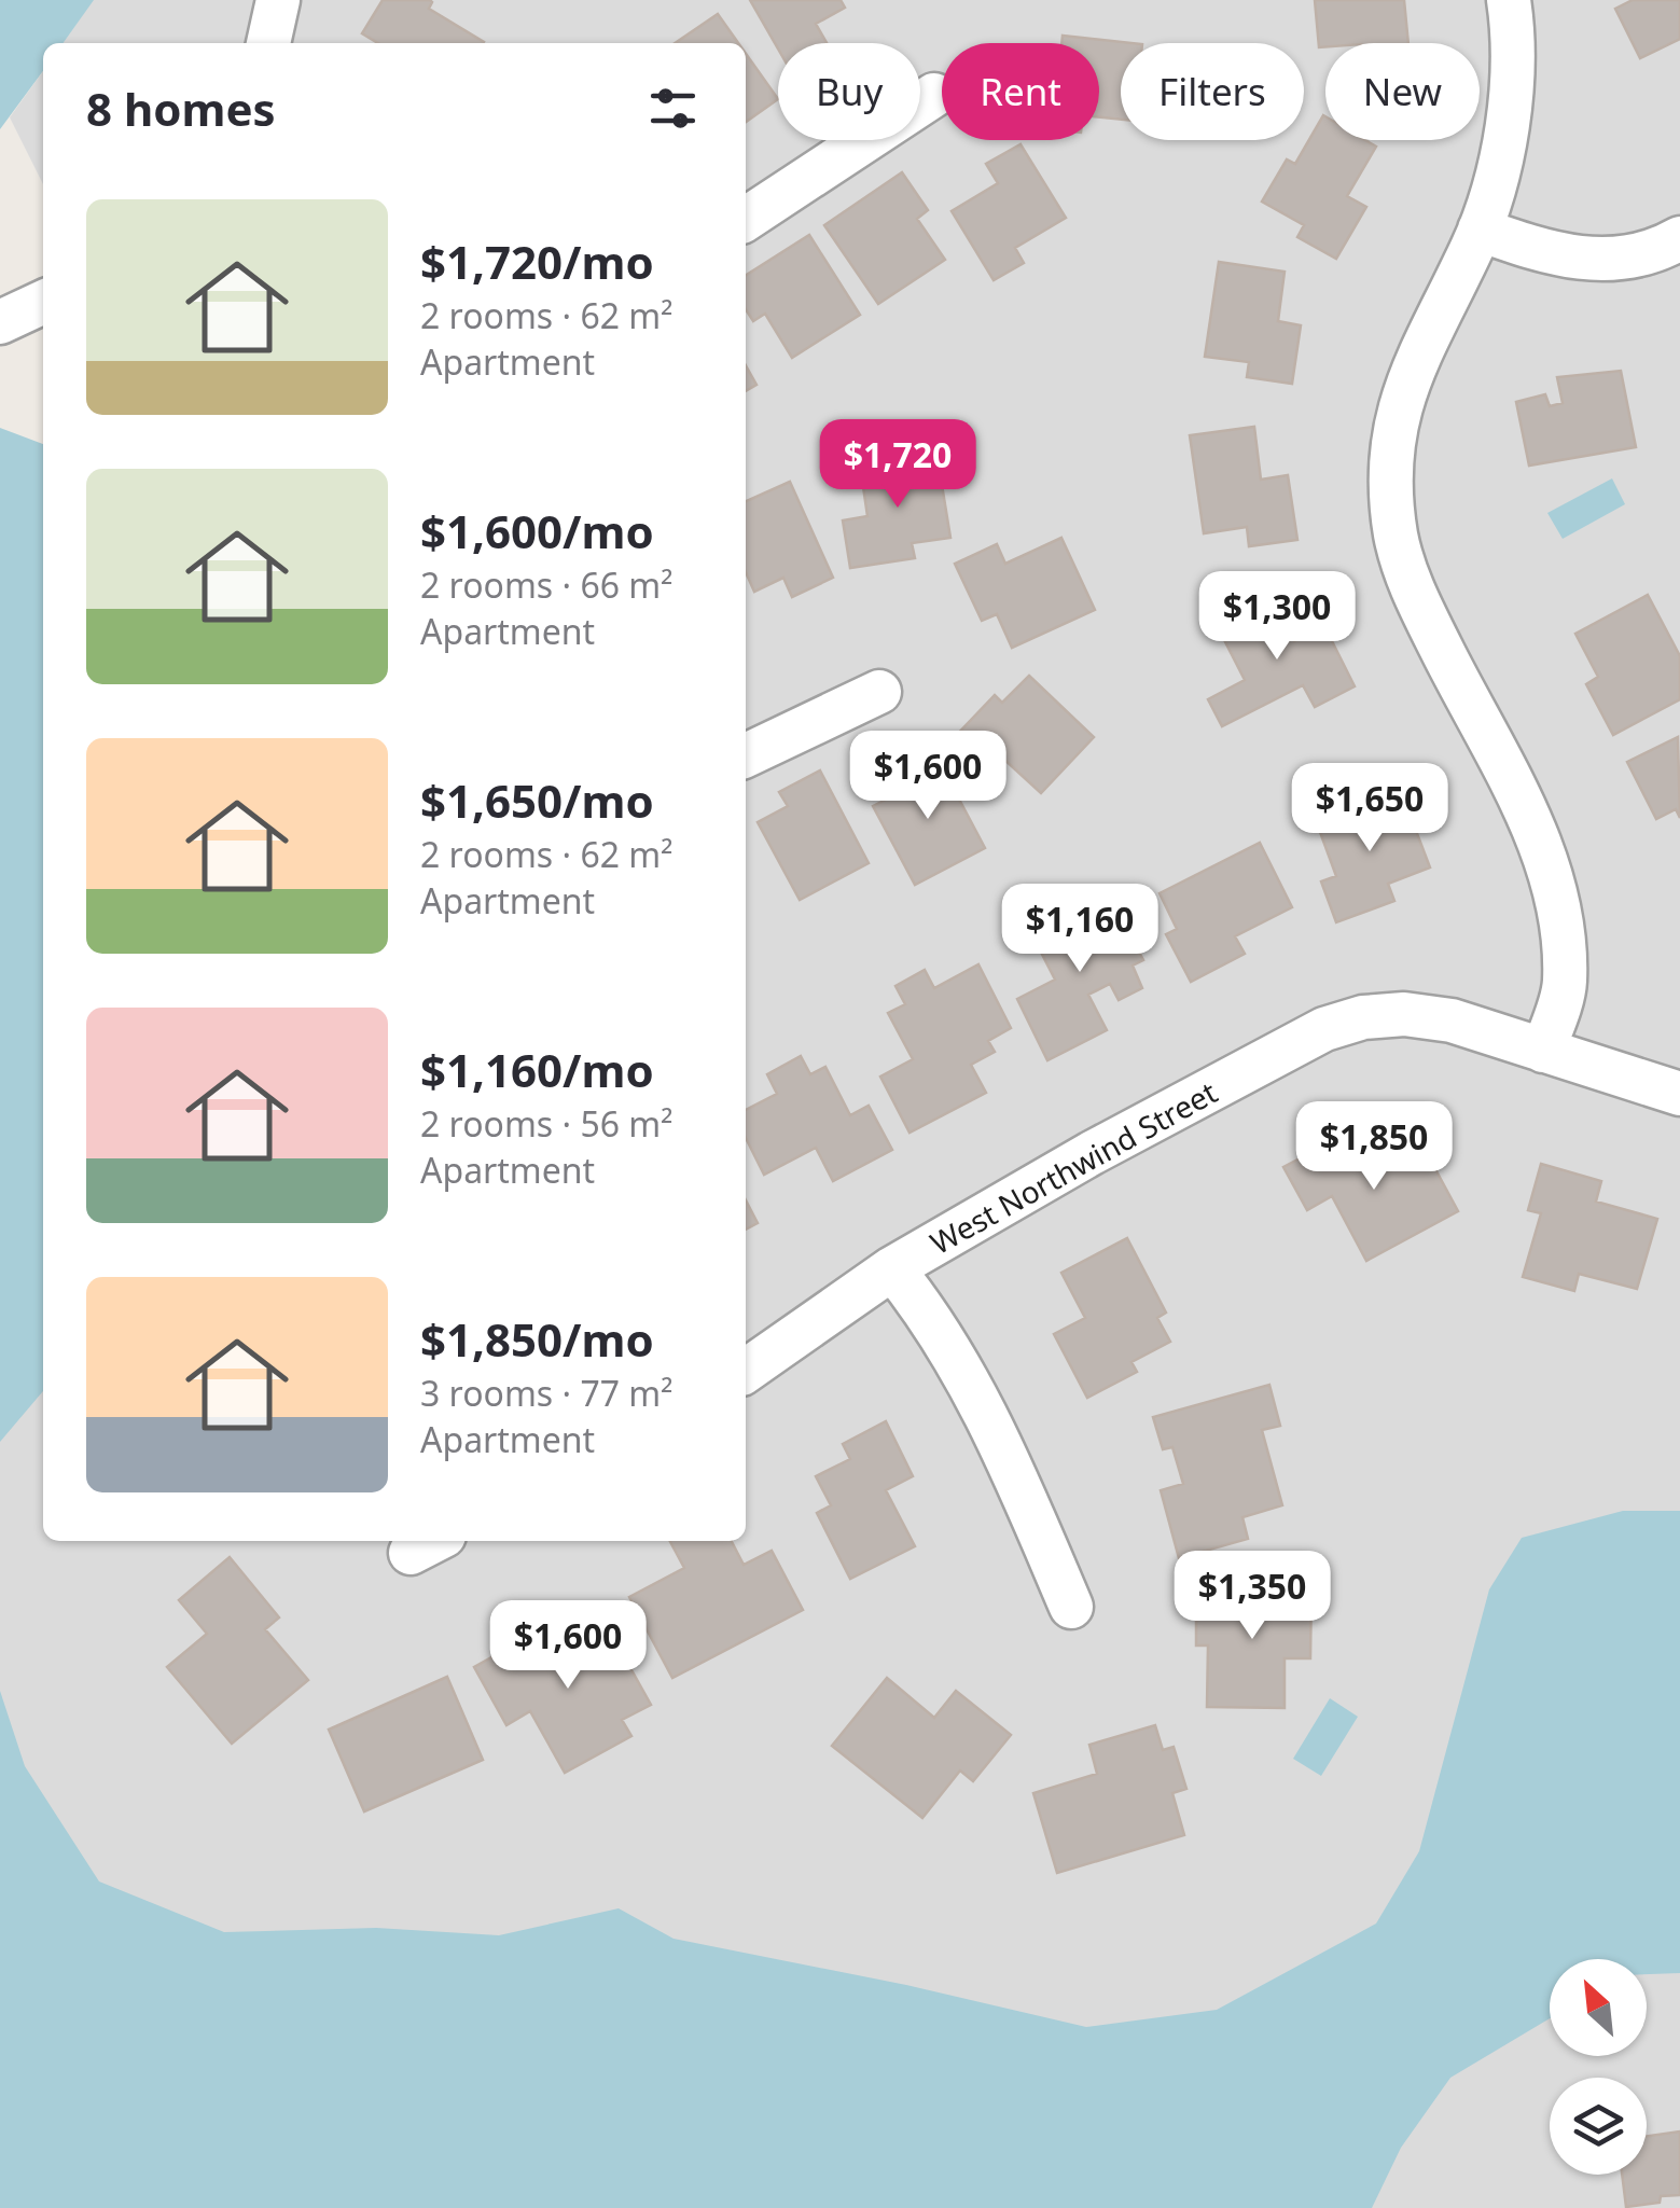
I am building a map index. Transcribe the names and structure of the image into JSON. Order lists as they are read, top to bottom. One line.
{"streets":{"street":["West Northwind Street"]},"north":"top left","page":{"chip":["Buy","Rent","Filters","New"],"heading":"8 homes","list":[{"name":"$1,720/mo","note":"2 rooms · 62 m² · Apartment"},{"name":"$1,600/mo","note":"2 rooms · 66 m² · Apartment"},{"name":"$1,650/mo","note":"2 rooms · 62 m² · Apartment"},{"name":"$1,160/mo","note":"2 rooms · 56 m² · Apartment"},{"name":"$1,850/mo","note":"3 rooms · 77 m² · Apartment"}],"price":["$1,720","$1,300","$1,600","$1,650","$1,160","$1,850","$1,350","$1,600"]}}
